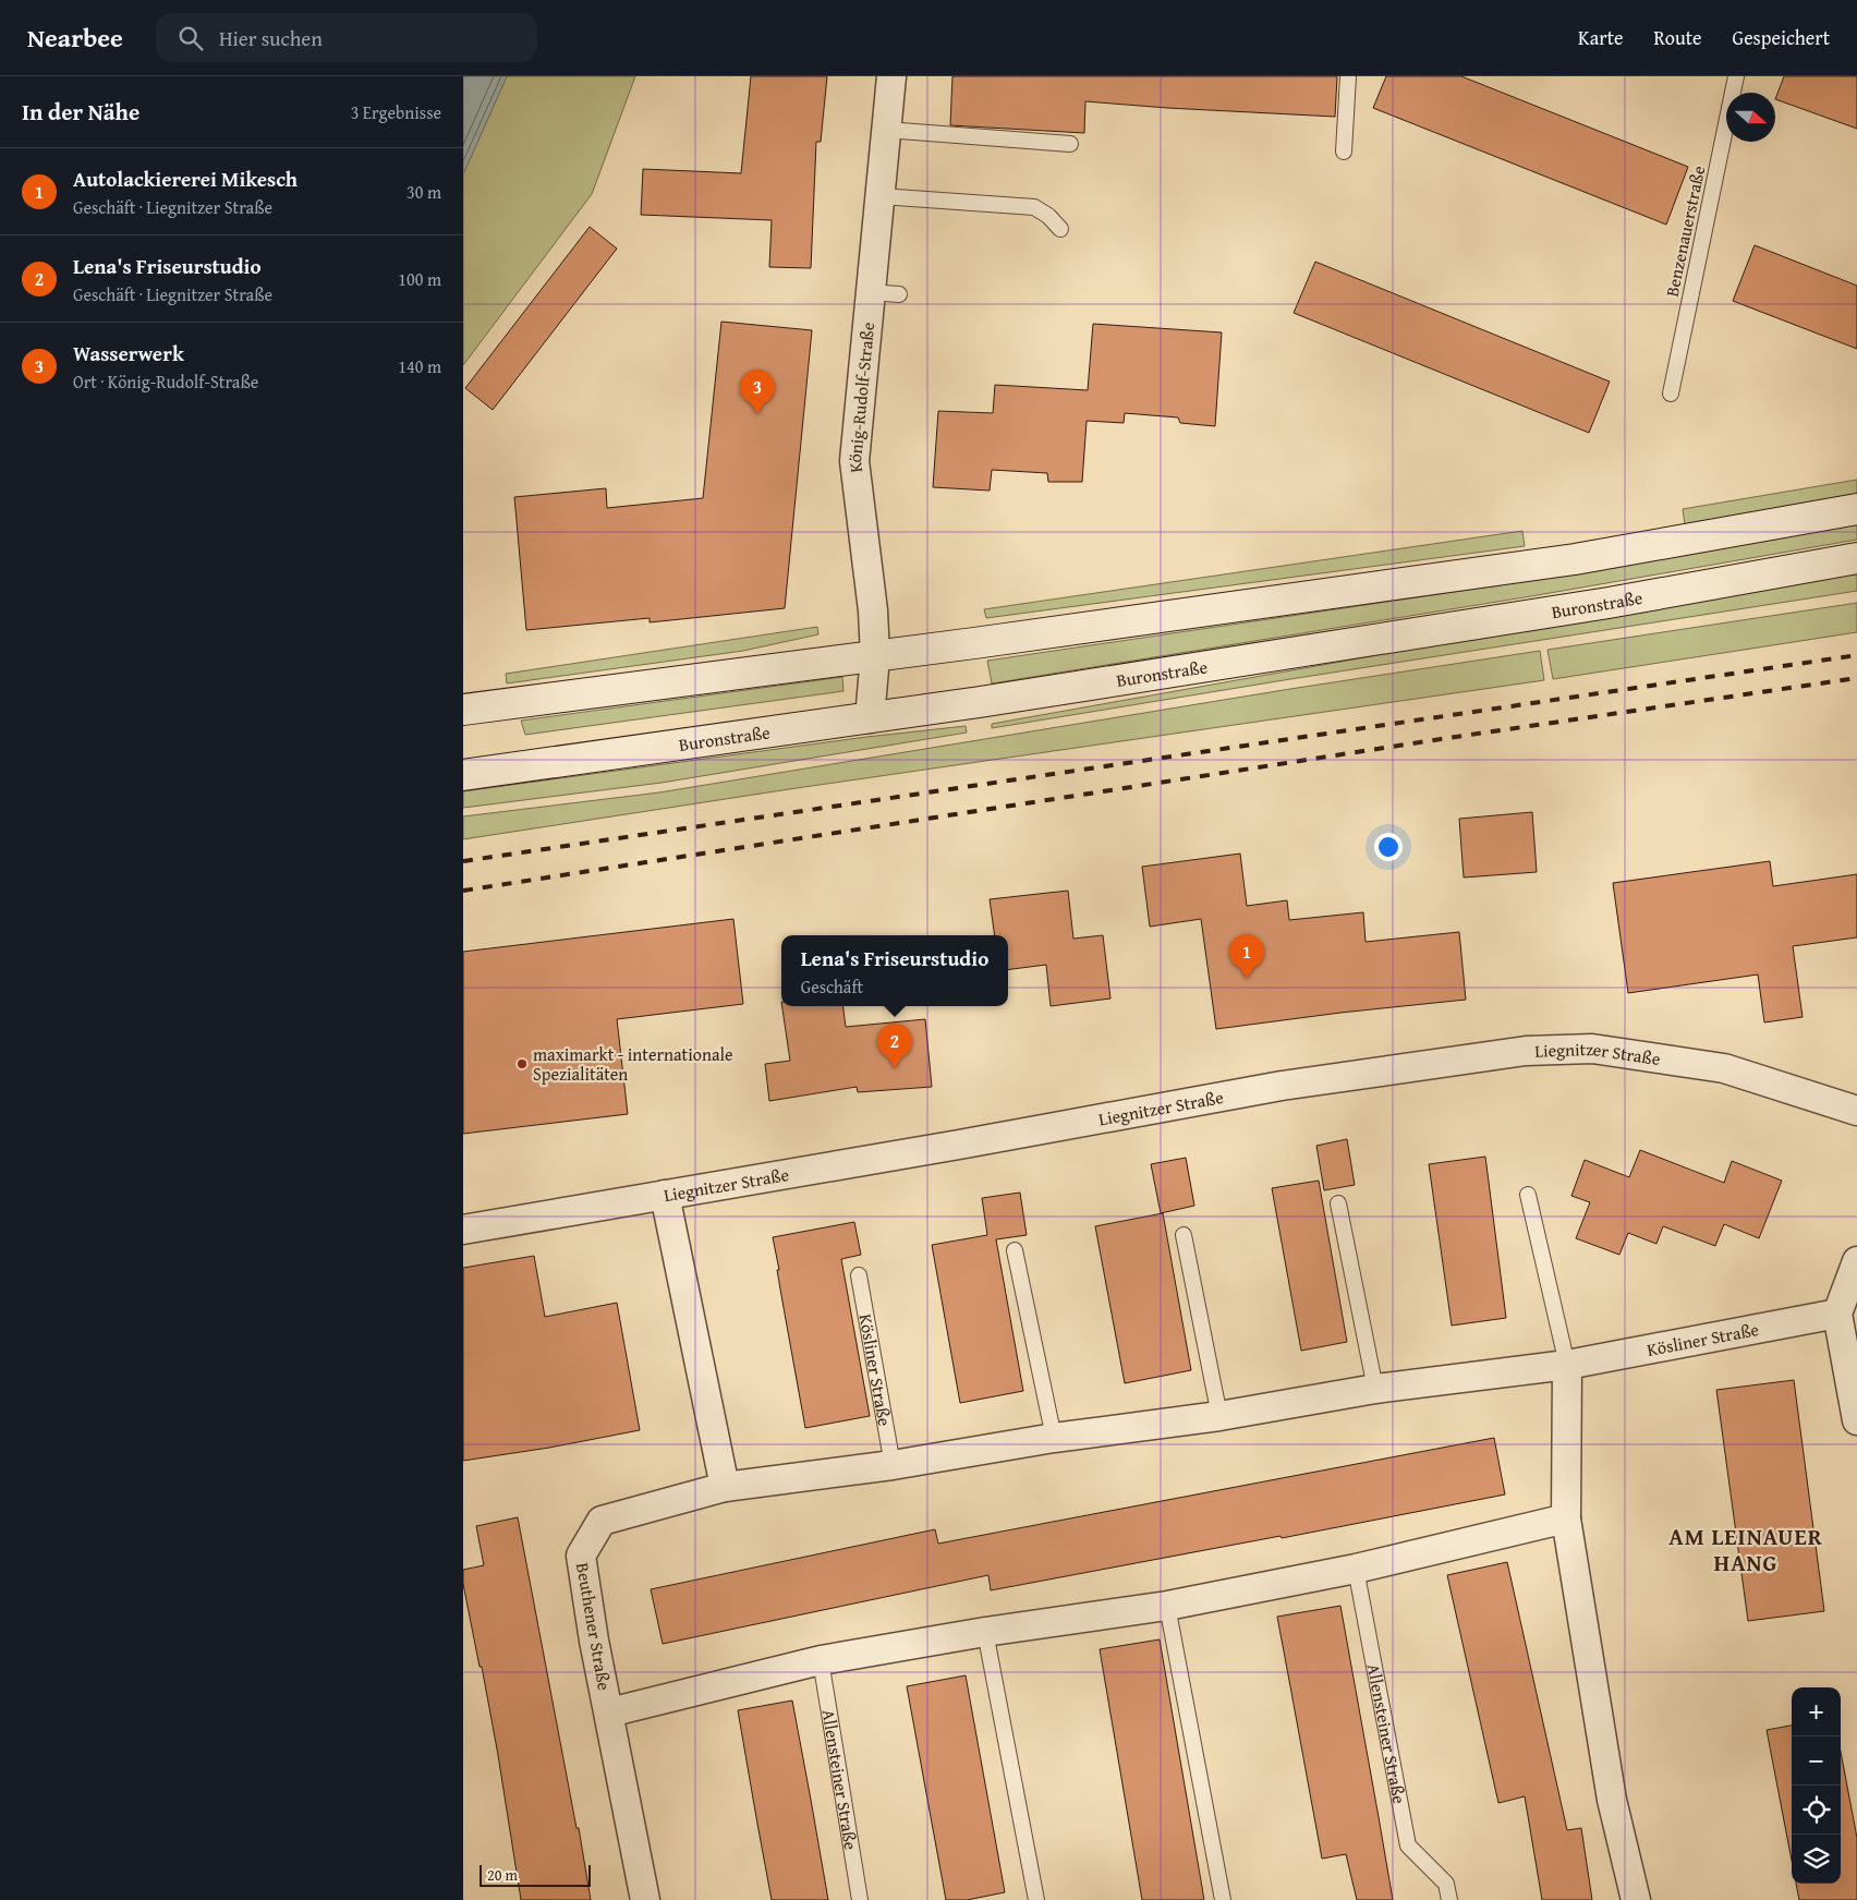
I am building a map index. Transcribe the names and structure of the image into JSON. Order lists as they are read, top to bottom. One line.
{"streets":{"street":["König-Rudolf-Straße","Buronstraße","Liegnitzer Straße","Kösliner Straße","Beuthener Straße"],"lane":["Benzenauerstraße","Allensteiner Straße"]},"crossings":[["König-Rudolf-Straße","Buronstraße"],["Kösliner Straße","Beuthener Straße"]],"districts":["AM LEINAUER HANG"],"places":["maximarkt - internationale Spezialitäten"],"scale_bar":"20 m","north":"right","page":{"header":"Nearbee","search":"Hier suchen","nav":["Karte","Route","Gespeichert"],"heading":["In der Nähe","3 Ergebnisse"],"list":[{"mark":"1","name":"Autolackiererei Mikesch","note":"Geschäft · Liegnitzer Straße","value":"30 m"},{"mark":"2","name":"Lena's Friseurstudio","note":"Geschäft · Liegnitzer Straße","value":"100 m"},{"mark":"3","name":"Wasserwerk","note":"Ort · König-Rudolf-Straße","value":"140 m"}],"pins":["3","1","2"],"popup":["Lena's Friseurstudio","Geschäft"],"map_buttons":["+","−"],"scale":"20 m"}}
